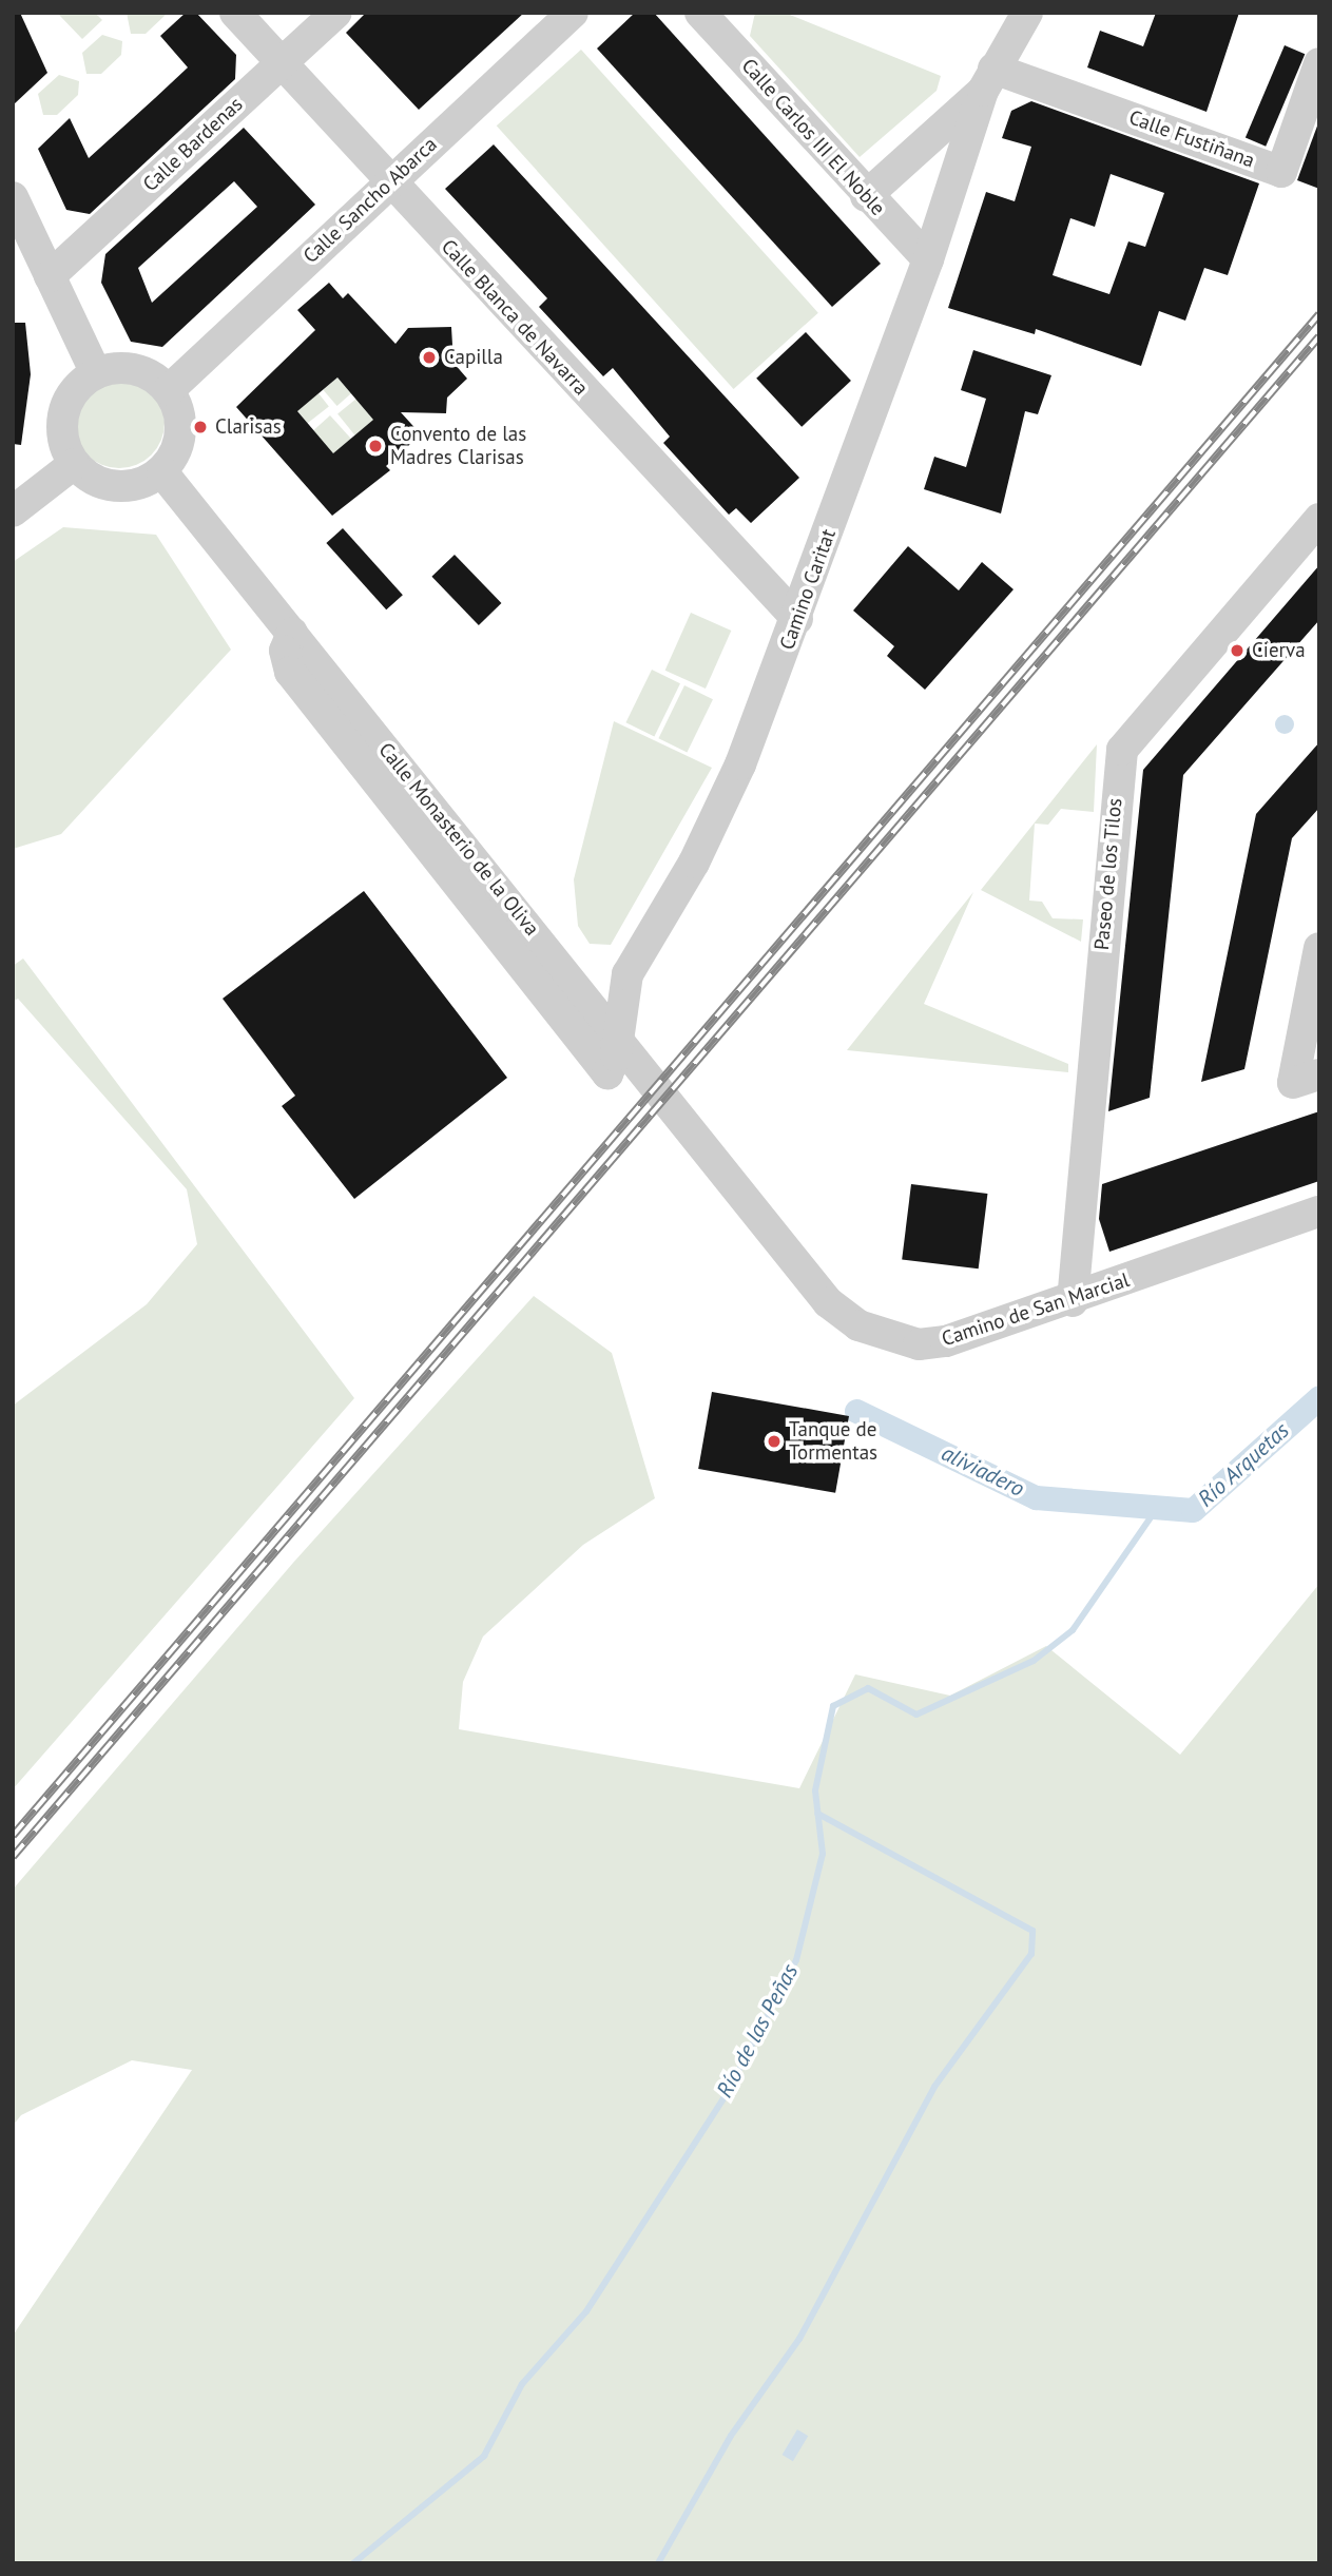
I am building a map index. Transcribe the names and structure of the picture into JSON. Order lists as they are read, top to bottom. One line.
{"streets":{"street":["Calle Carlos III El Noble","Calle Fustiñana","Calle Bardenas","Calle Sancho Abarca","Calle Blanca de Navarra","Camino Caritat","Calle Monasterio de la Oliva","Paseo de los Tilos","Camino de San Marcial"]},"crossings":[["Calle Carlos III El Noble","Camino Caritat"],["Calle Fustiñana","Camino Caritat"],["Calle Bardenas","Calle Blanca de Navarra"],["Calle Sancho Abarca","Calle Blanca de Navarra"],["Calle Sancho Abarca","Calle Monasterio de la Oliva"],["Calle Blanca de Navarra","Camino Caritat"],["Camino Caritat","Calle Monasterio de la Oliva"],["Calle Monasterio de la Oliva","Camino de San Marcial"],["Paseo de los Tilos","Camino de San Marcial"]],"water":["Río Arquetas","aliviadero","Río de las Peñas"],"places":["Capilla","Clarisas","Convento de las Madres Clarisas","Cierva","Tanque de Tormentas"]}
